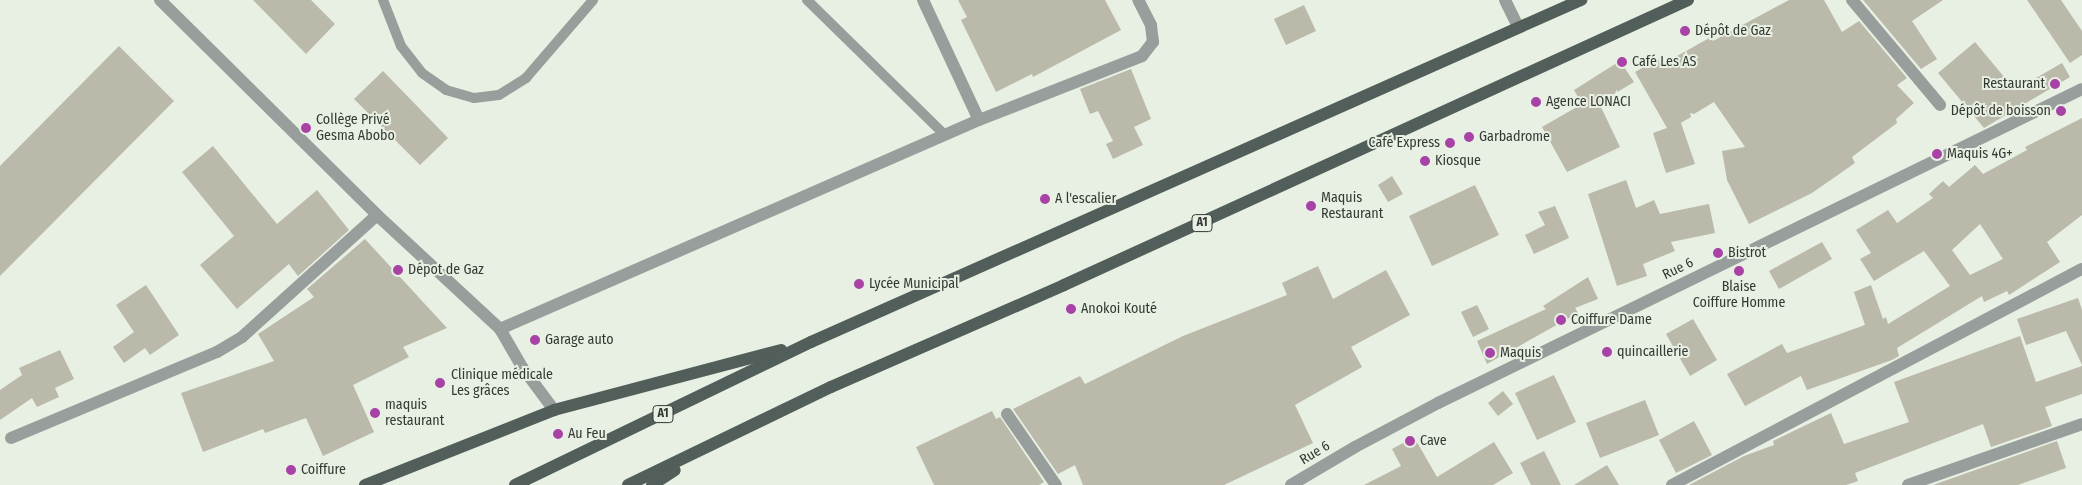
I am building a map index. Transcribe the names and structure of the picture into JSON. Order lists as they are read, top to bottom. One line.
{"streets":{"main road":["A1"],"street":["Rue 6"]},"places":["Dépôt de Gaz","Café Les AS","Restaurant","Agence LONACI","Dépôt de boisson","Collège Privé Gesma Abobo","Garbadrome","Café Express","Maquis 4G+","Kiosque","A l'escalier","Maquis Restaurant","Bistrot","Dépot de Gaz","Blaise Coiffure Homme","Lycée Municipal","Anokoi Kouté","Coiffure Dame","Garage auto","quincaillerie","Maquis","Clinique médicale Les grâces","maquis restaurant","Au Feu","Cave","Coiffure"]}
